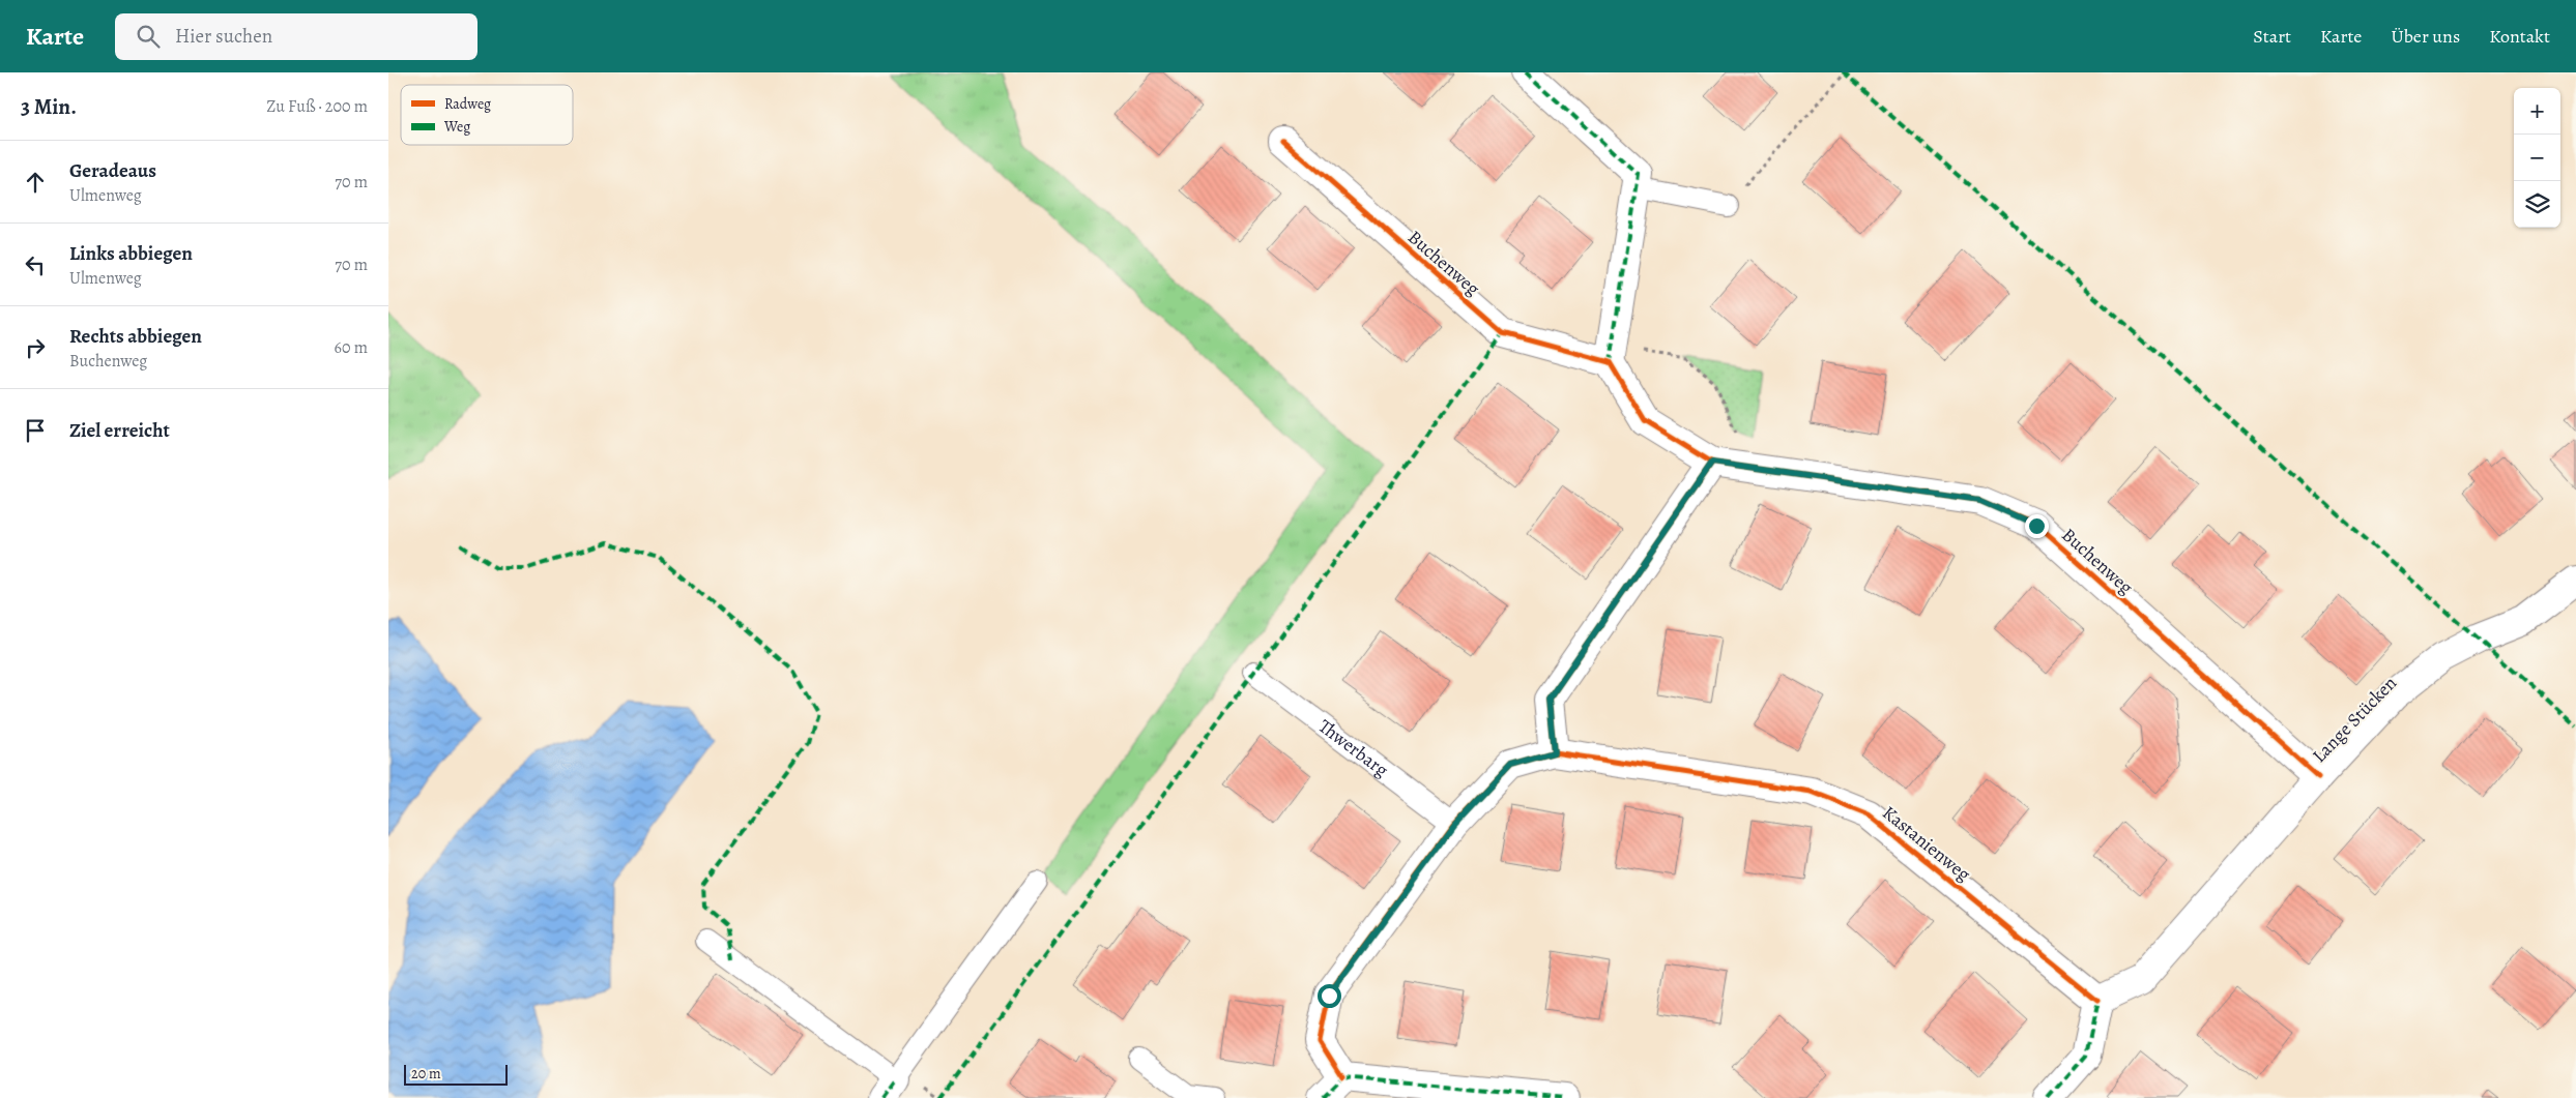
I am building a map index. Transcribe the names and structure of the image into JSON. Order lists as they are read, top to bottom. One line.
{"streets":{"street":["Buchenweg","Lange Stücken","Kastanienweg"],"lane":["Thwerbarg"]},"crossings":[["Buchenweg","Lange Stücken"],["Lange Stücken","Kastanienweg"]],"legend":["Radweg","Weg"],"scale_bar":"20 m","page":{"header":"Karte","search":"Hier suchen","nav":["Start","Karte","Über uns","Kontakt"],"heading":["3 Min.","Zu Fuß · 200 m"],"map_buttons":["+","−"],"list":[["Geradeaus","Ulmenweg","70 m"],["Links abbiegen","Ulmenweg","70 m"],["Rechts abbiegen","Buchenweg","60 m"],"Ziel erreicht"],"scale":"20 m"}}
